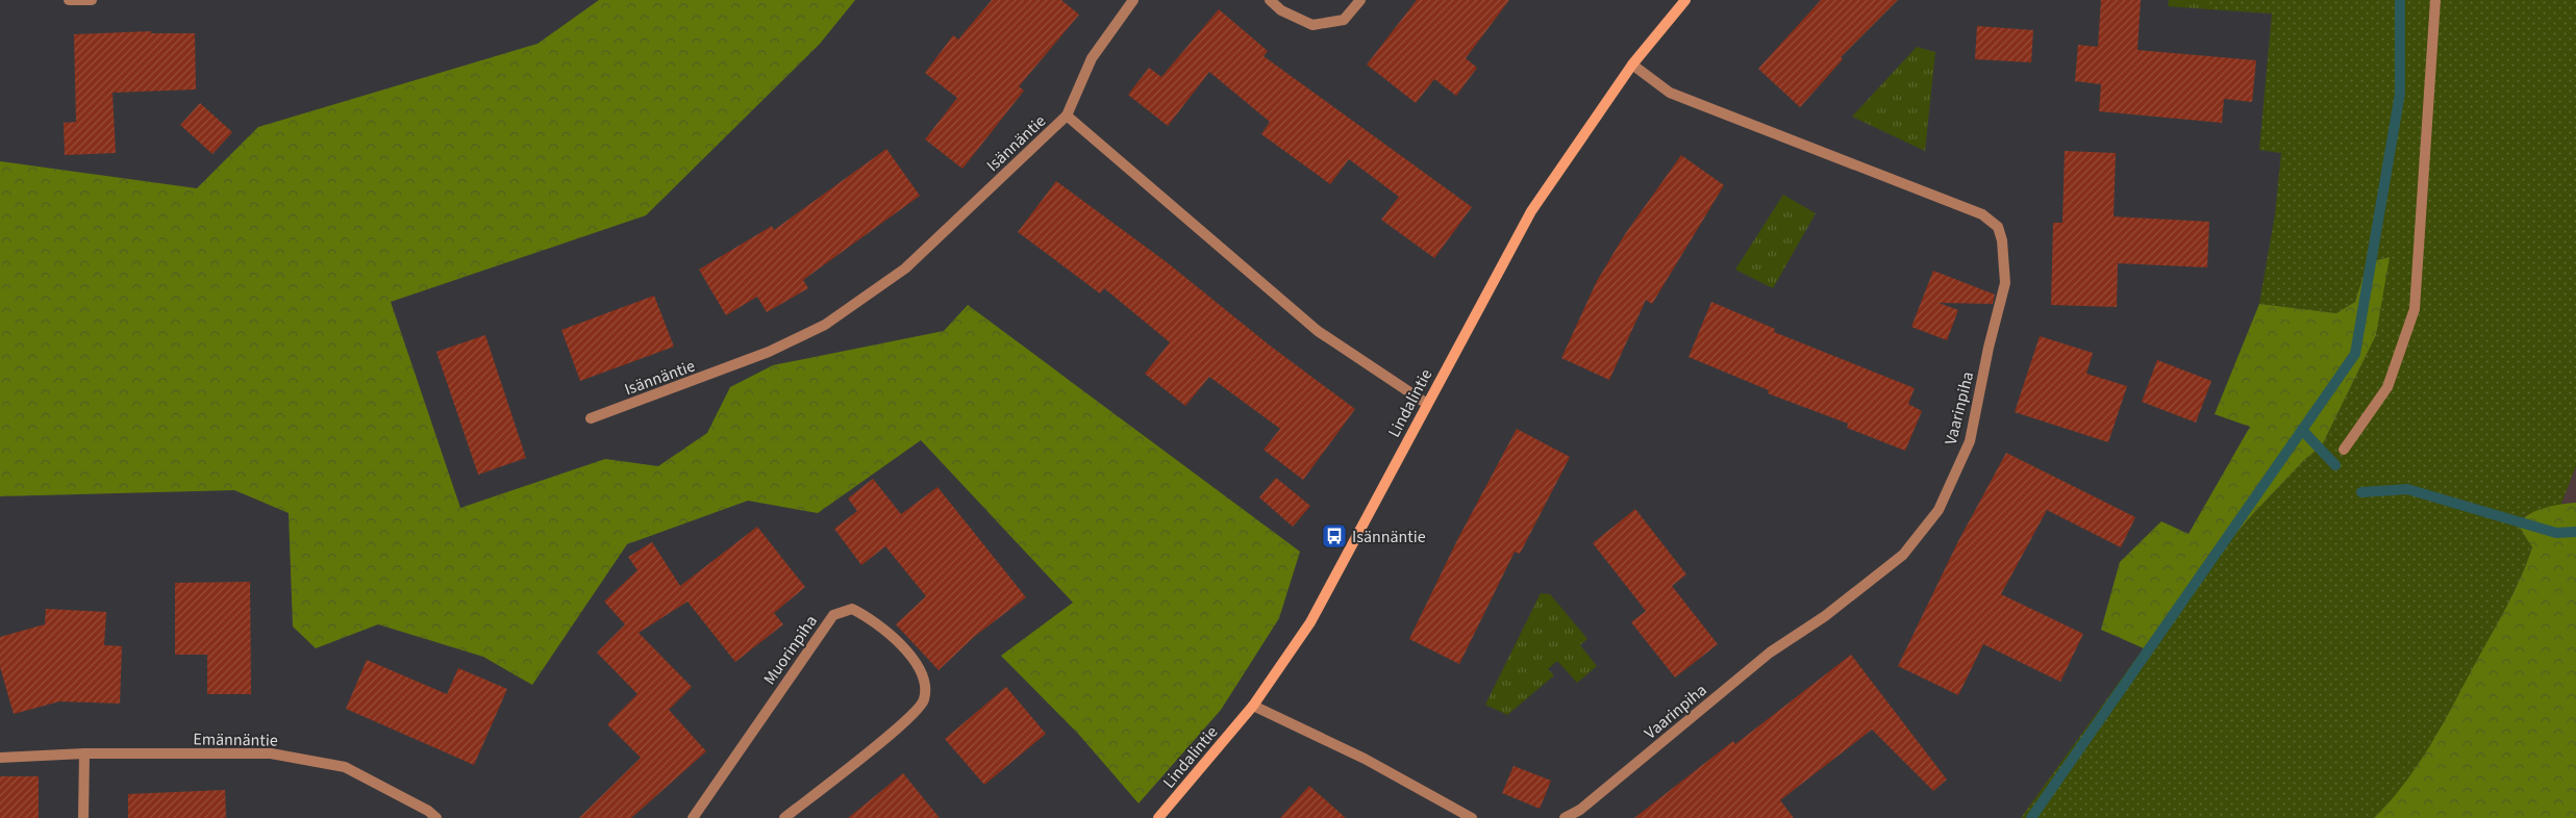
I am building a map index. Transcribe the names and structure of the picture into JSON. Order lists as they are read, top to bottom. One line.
{"streets":{"street":["Isännäntie","Lindalintie","Vaarinpiha","Muorinpiha","Emännäntie"]},"crossings":[["Isännäntie","Lindalintie"],["Lindalintie","Vaarinpiha"]],"places":{"bus stop":["Isännäntie"]}}
